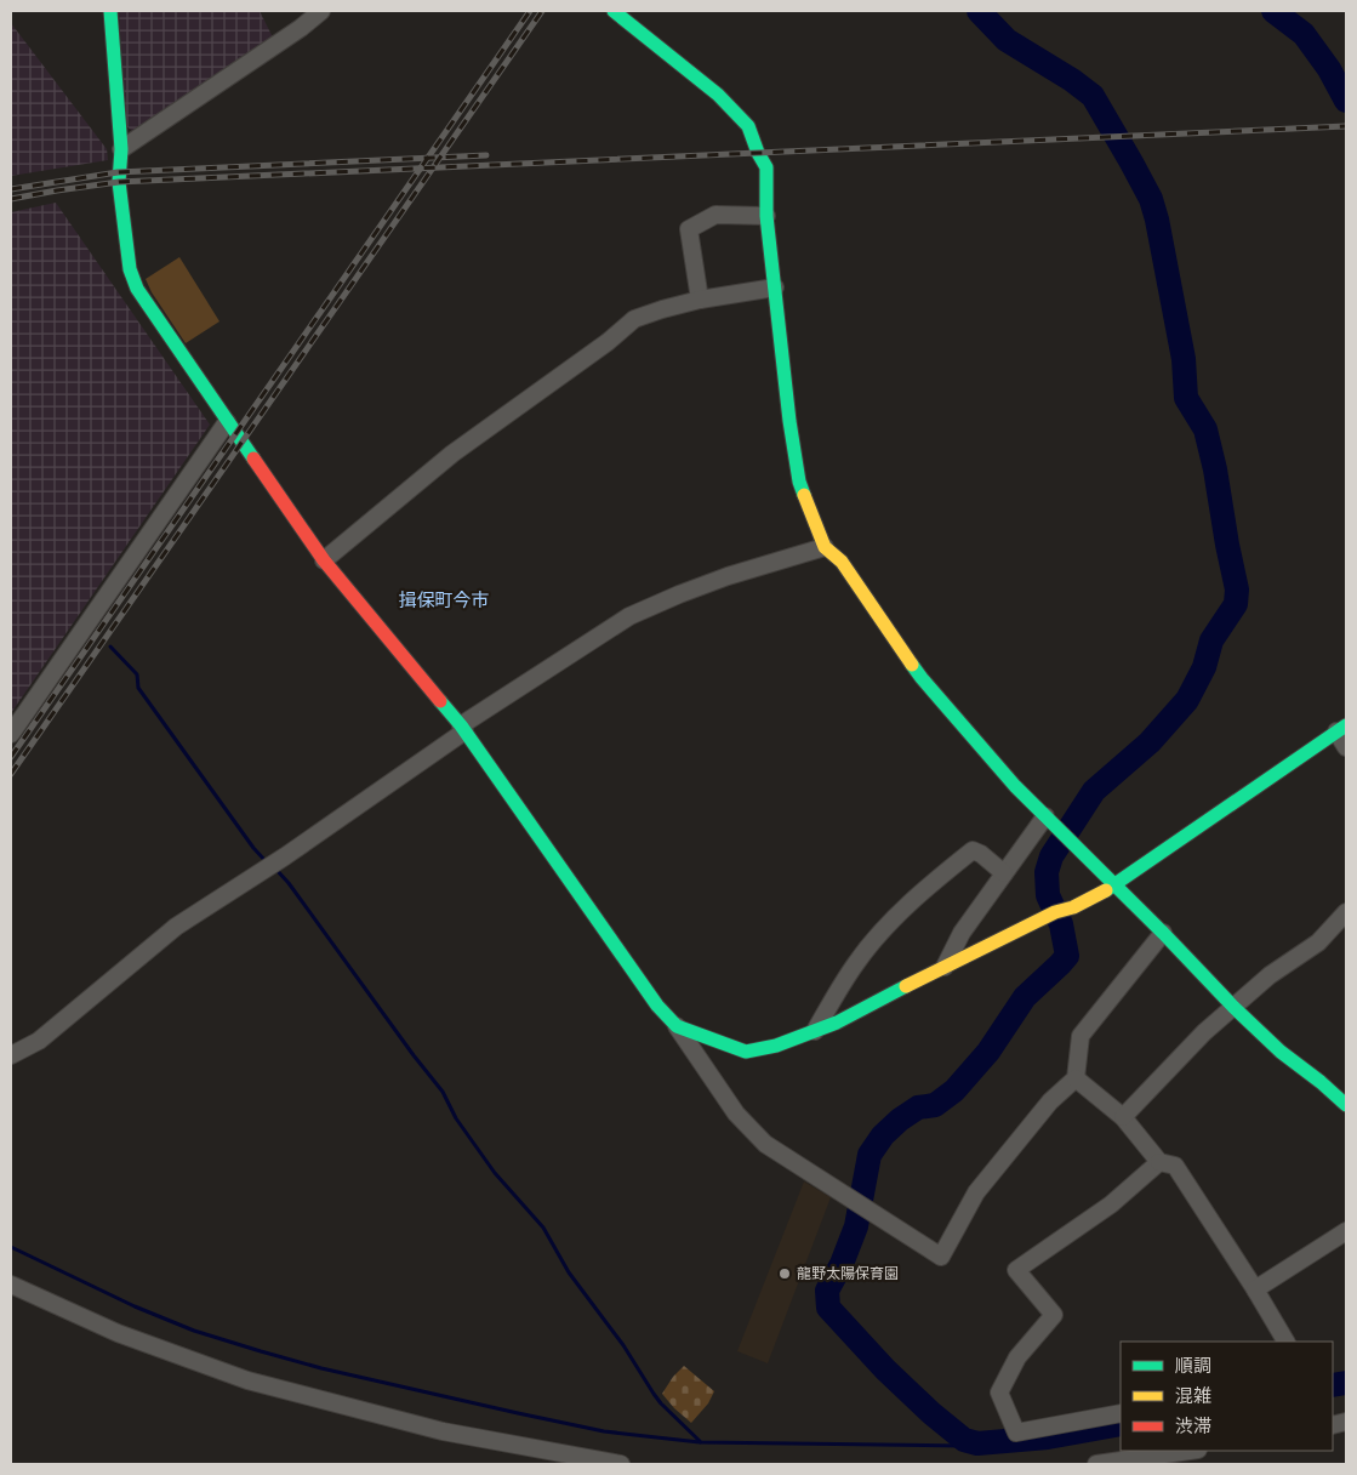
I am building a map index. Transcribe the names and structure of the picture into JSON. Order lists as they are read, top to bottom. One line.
{"districts":["揖保町今市"],"places":["龍野太陽保育園"],"legend":["順調","混雑","渋滞"]}
